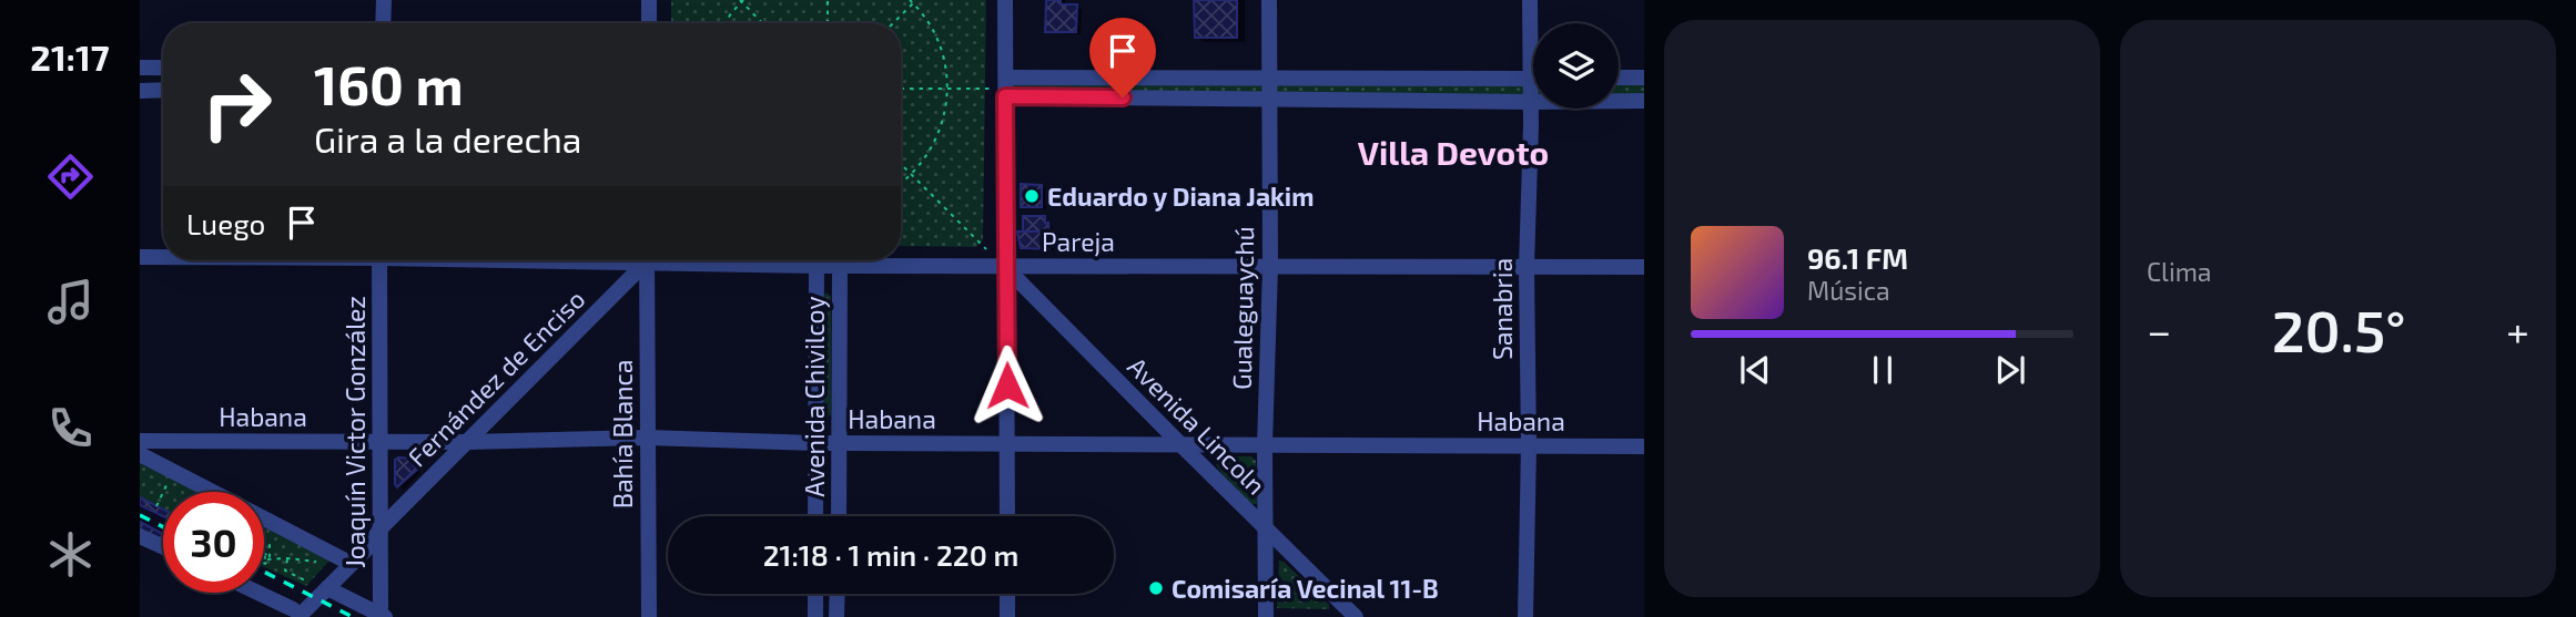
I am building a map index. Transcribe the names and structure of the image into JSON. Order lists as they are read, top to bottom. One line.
{"streets":{"street":["Pareja","Gualeguaychú","Sanabria","Fernández de Enciso","Avenida Chivilcoy","Habana","Avenida Lincoln","Joaquín Victor González","Bahía Blanca"]},"crossings":[["Pareja","Gualeguaychú"],["Pareja","Sanabria"],["Pareja","Avenida Chivilcoy"],["Pareja","Avenida Lincoln"],["Gualeguaychú","Habana"],["Gualeguaychú","Avenida Lincoln"],["Sanabria","Habana"],["Fernández de Enciso","Habana"],["Fernández de Enciso","Joaquín Victor González"],["Avenida Chivilcoy","Habana"],["Habana","Avenida Lincoln"],["Habana","Joaquín Victor González"],["Habana","Bahía Blanca"]],"districts":["Villa Devoto"],"places":["Eduardo y Diana Jakim","Comisaría Vecinal 11-B"],"page":{"tabs":"21:17","tile":"Clima","turn":["160 m","Gira a la derecha"],"then":"Luego","song":["96.1 FM","Música"],"heat":["−","20.5°","+"],"limit":"30","trip":"21:18 · 1 min · 220 m"}}
